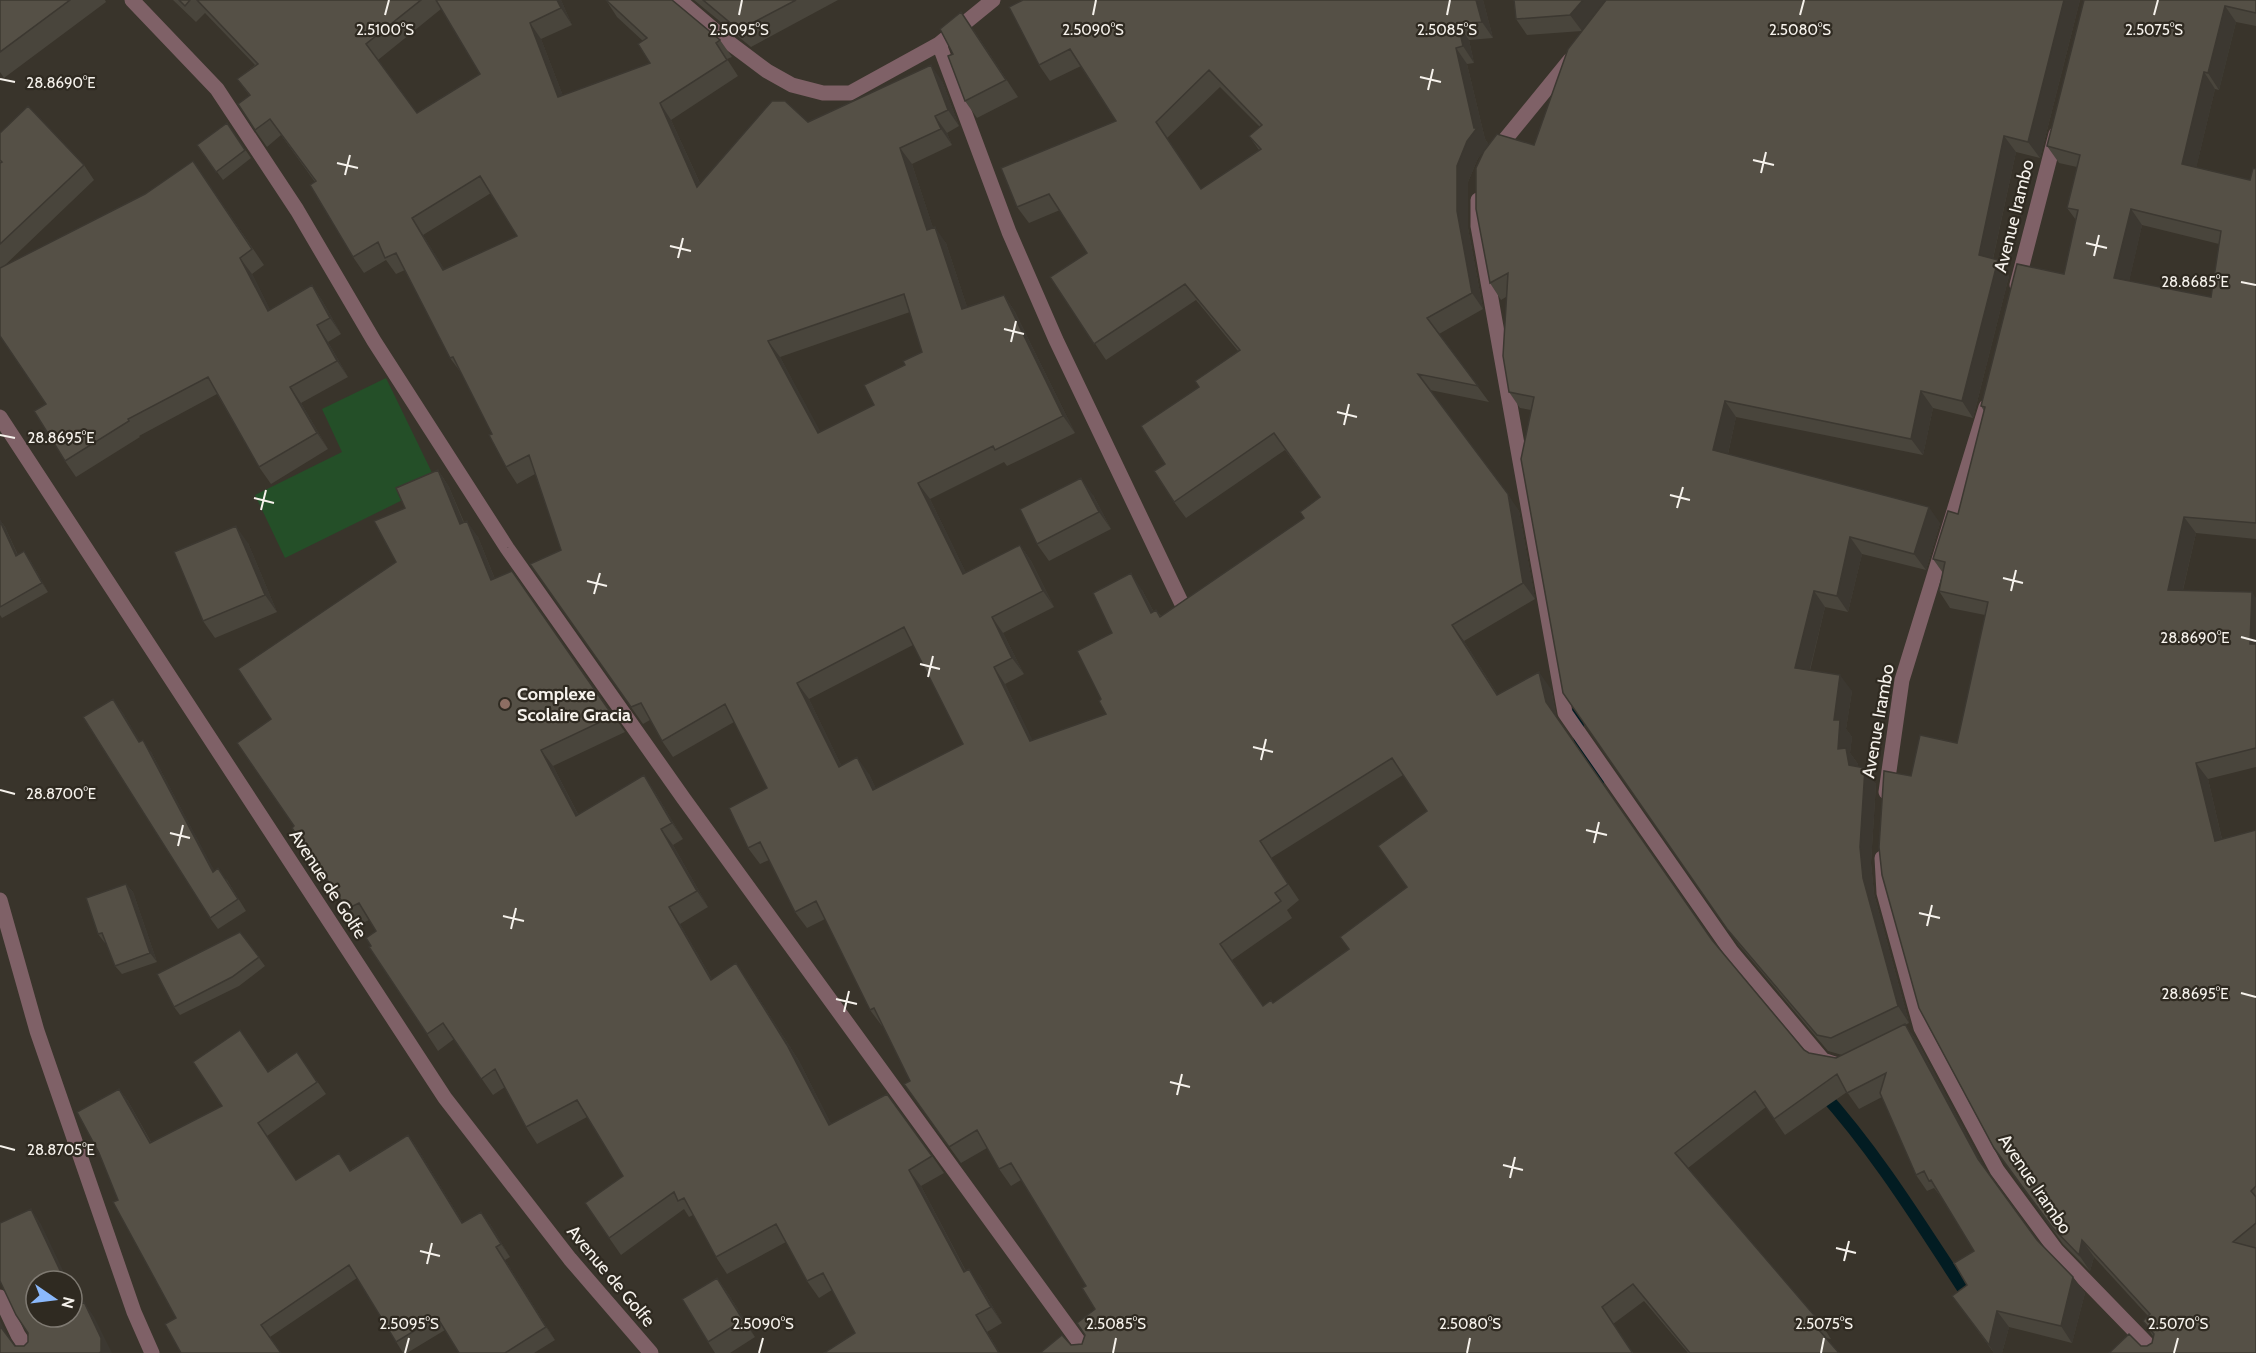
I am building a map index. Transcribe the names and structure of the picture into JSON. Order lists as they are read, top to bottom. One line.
{"streets":{"street":["Avenue Irambo","Avenue de Golfe"]},"places":["Complexe Scolaire Gracia"],"north":"right","coordinates":["2.5100°S","2.5095°S","2.5090°S","2.5085°S","2.5080°S","2.5075°S","28.8690°E","28.8685°E","28.8695°E","28.8700°E","28.8705°E","2.5070°S"]}
